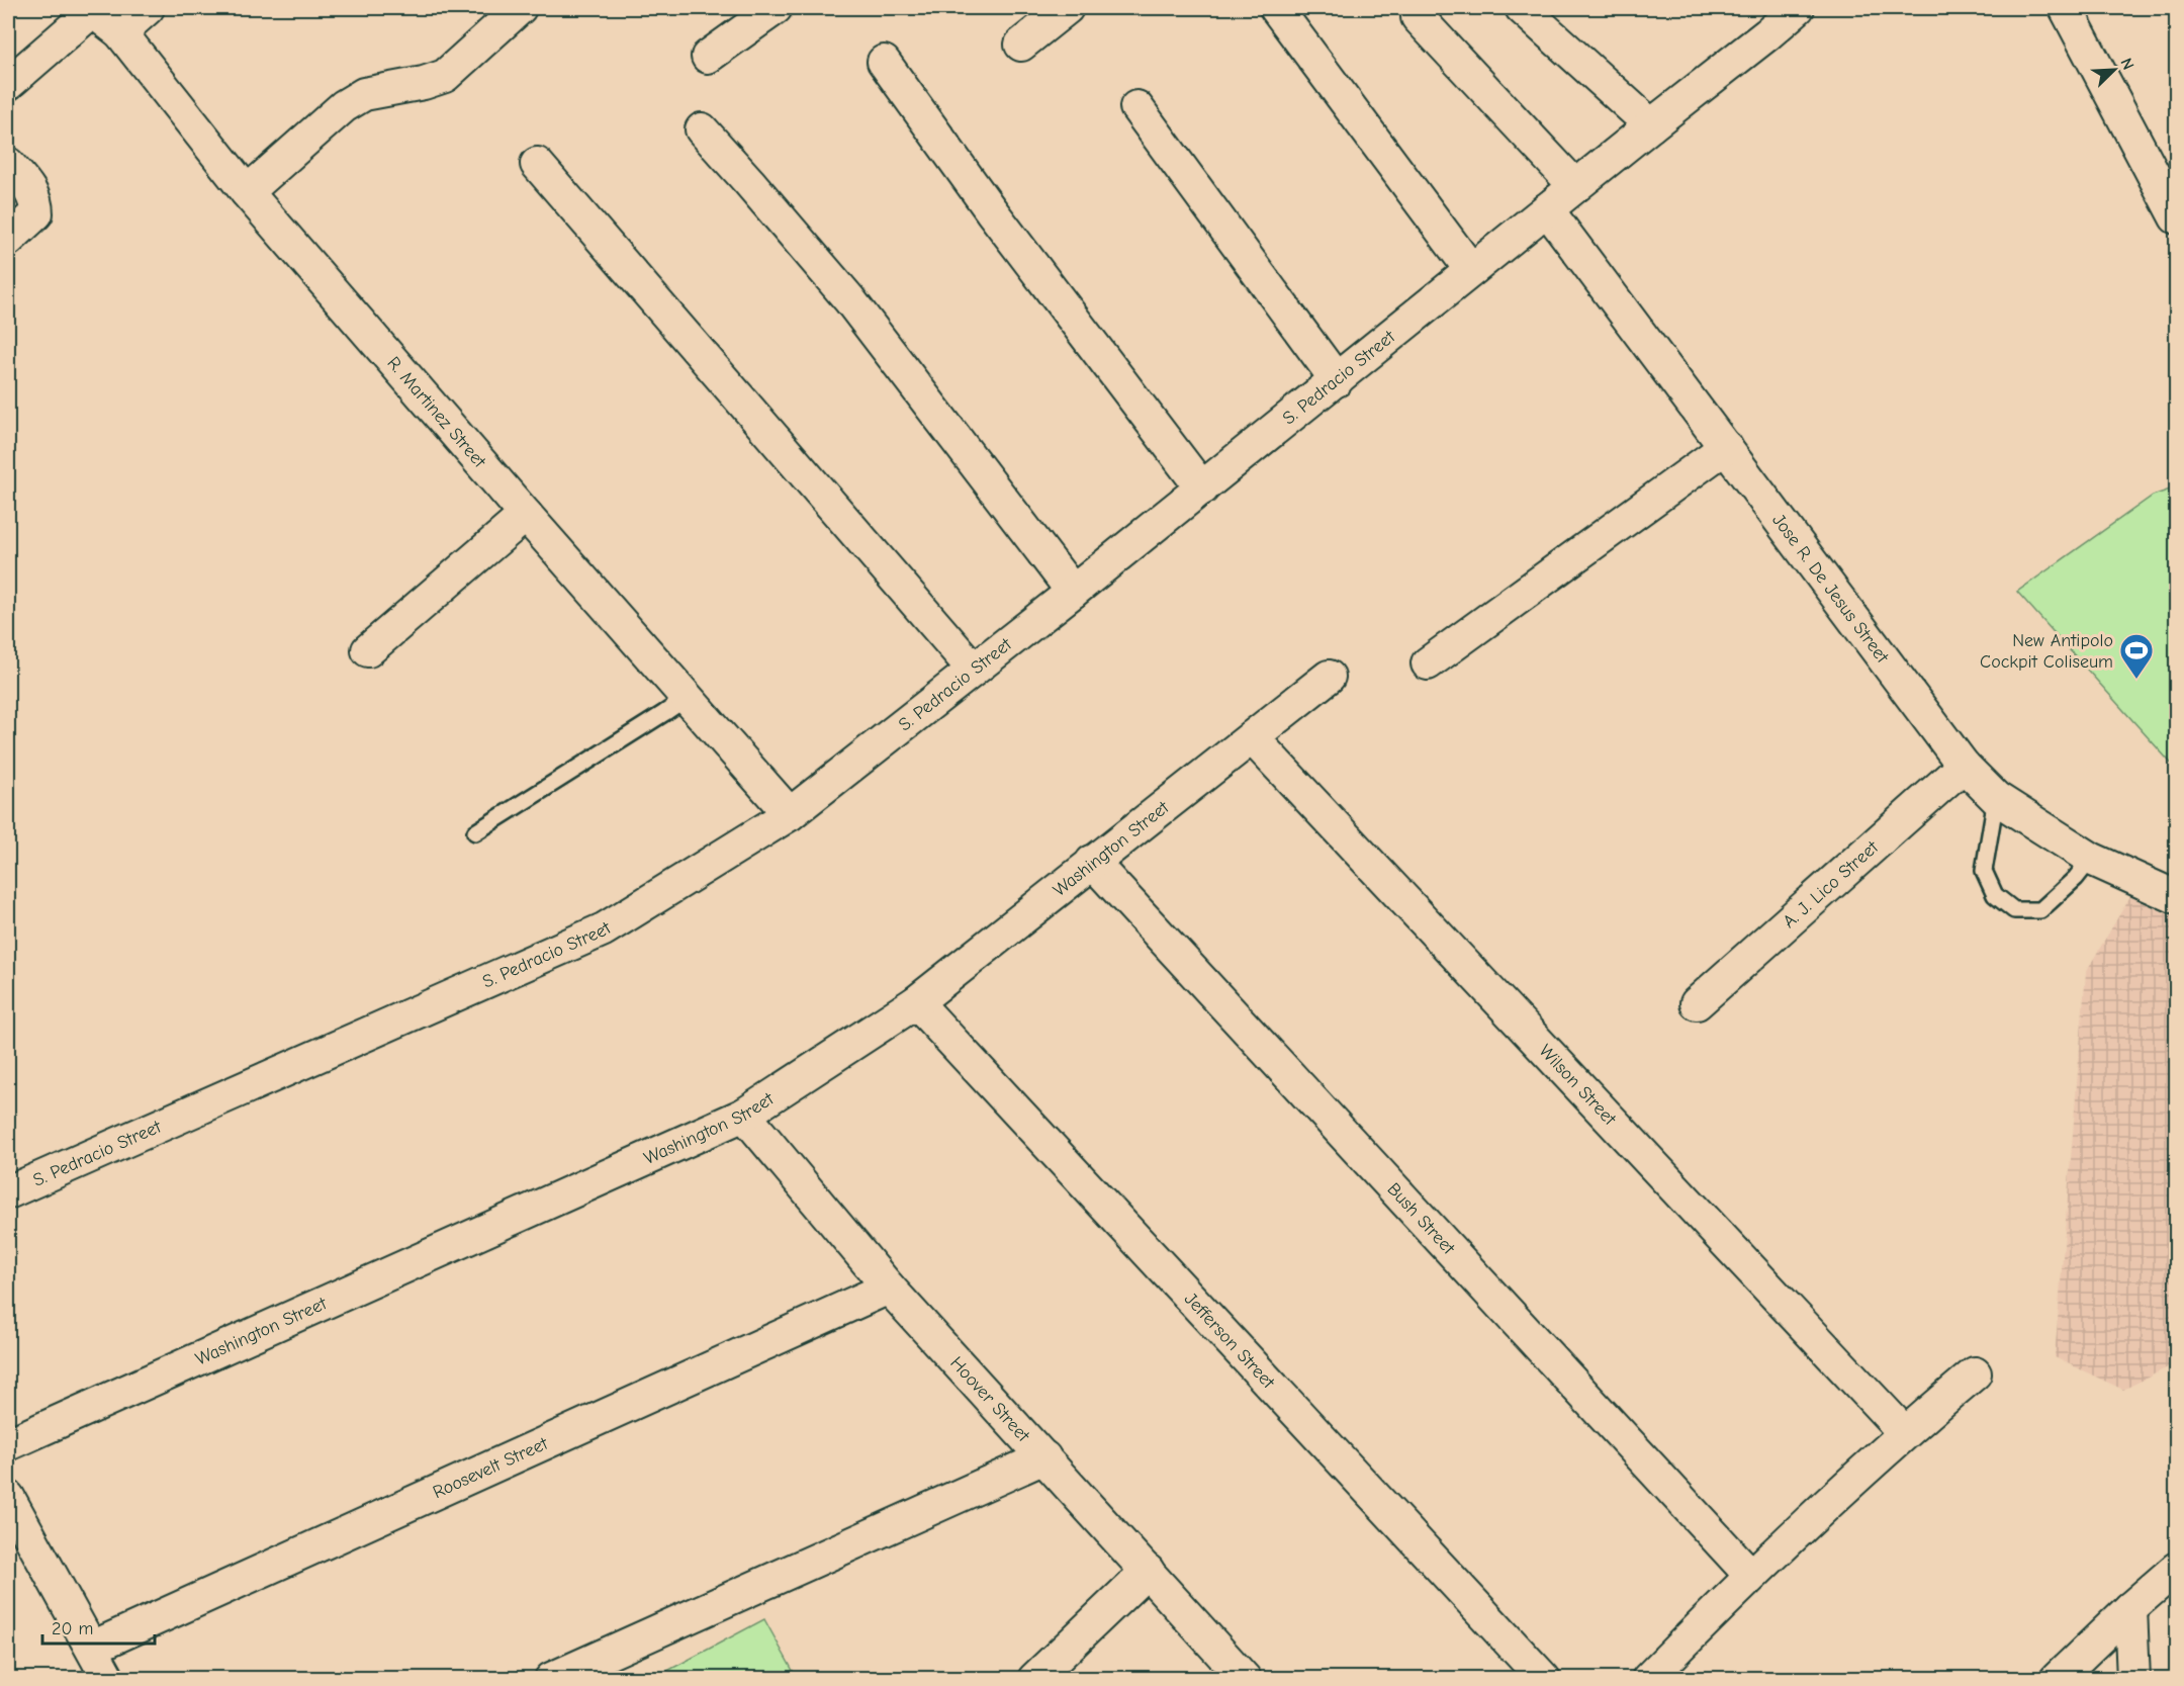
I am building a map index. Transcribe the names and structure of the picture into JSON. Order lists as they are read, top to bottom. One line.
{"streets":{"street":["S. Pedracio Street","R. Martinez Street","Jose R. De Jesus Street","Washington Street","A. J. Lico Street","Wilson Street","Bush Street","Jefferson Street","Hoover Street","Roosevelt Street"]},"crossings":[["S. Pedracio Street","R. Martinez Street"],["S. Pedracio Street","Jose R. De Jesus Street"],["Jose R. De Jesus Street","A. J. Lico Street"],["Washington Street","Wilson Street"],["Washington Street","Bush Street"],["Washington Street","Jefferson Street"],["Washington Street","Hoover Street"],["Hoover Street","Roosevelt Street"]],"places":{"sports":["New Antipolo Cockpit Coliseum"]},"scale_bar":"20 m","north":"top right"}
